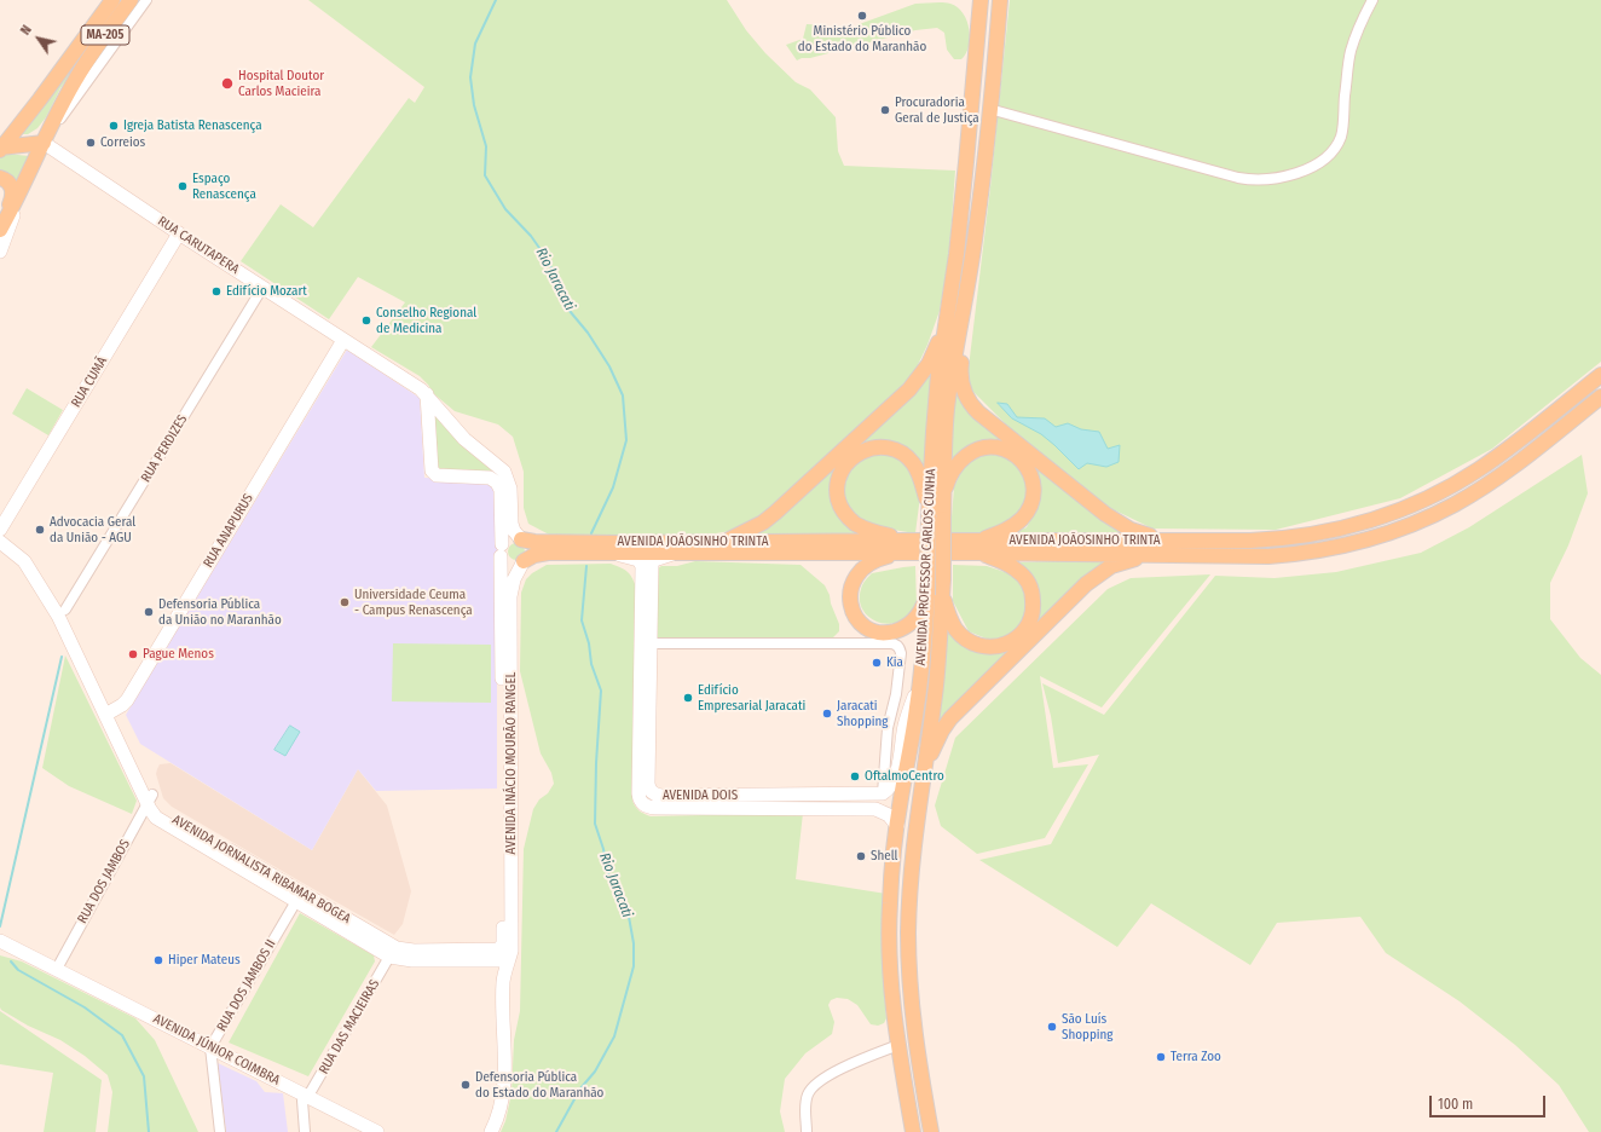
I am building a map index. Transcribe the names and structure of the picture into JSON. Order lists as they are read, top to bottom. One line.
{"streets":{"main road":["MA-205","RUA CARUTAPERA","RUA CUMÃ","RUA ANAPURUS","AVENIDA JOÃOSINHO TRINTA","AVENIDA PROFESSOR CARLOS CUNHA","AVENIDA INÁCIO MOURÃO RANGEL","AVENIDA DOIS","AVENIDA JORNALISTA RIBAMAR BOGEA","AVENIDA JÚNIOR COIMBRA"],"street":["RUA PERDIZES","RUA DOS JAMBOS","RUA DOS JAMBOS II","RUA DAS MACIEIRAS"]},"crossings":[["MA-205","RUA CARUTAPERA"],["RUA CARUTAPERA","RUA CUMÃ"],["RUA CARUTAPERA","RUA PERDIZES"],["RUA CARUTAPERA","RUA ANAPURUS"],["RUA CARUTAPERA","AVENIDA INÁCIO MOURÃO RANGEL"],["RUA CUMÃ","AVENIDA JORNALISTA RIBAMAR BOGEA"],["RUA PERDIZES","AVENIDA JORNALISTA RIBAMAR BOGEA"],["RUA ANAPURUS","AVENIDA JORNALISTA RIBAMAR BOGEA"],["AVENIDA JOÃOSINHO TRINTA","AVENIDA INÁCIO MOURÃO RANGEL"],["AVENIDA JOÃOSINHO TRINTA","AVENIDA DOIS"],["AVENIDA PROFESSOR CARLOS CUNHA","AVENIDA DOIS"],["AVENIDA INÁCIO MOURÃO RANGEL","AVENIDA JORNALISTA RIBAMAR BOGEA"],["AVENIDA JORNALISTA RIBAMAR BOGEA","RUA DOS JAMBOS"],["AVENIDA JORNALISTA RIBAMAR BOGEA","RUA DOS JAMBOS II"],["AVENIDA JORNALISTA RIBAMAR BOGEA","RUA DAS MACIEIRAS"],["RUA DOS JAMBOS","AVENIDA JÚNIOR COIMBRA"],["RUA DOS JAMBOS II","AVENIDA JÚNIOR COIMBRA"],["RUA DAS MACIEIRAS","AVENIDA JÚNIOR COIMBRA"]],"water":["Rio Jaracati"],"places":["Ministério Público do Estado do Maranhão","Hospital Doutor Carlos Macieira","Procuradoria Geral de Justiça","Igreja Batista Renascença","Correios","Espaço Renascença","Edifício Mozart","Conselho Regional de Medicina","Advocacia Geral da União - AGU","Universidade Ceuma - Campus Renascença","Defensoria Pública da União no Maranhão","Pague Menos","Kia","Edifício Empresarial Jaracati","Jaracati Shopping","OftalmoCentro","Shell","Hiper Mateus","São Luís Shopping","Terra Zoo","Defensoria Pública do Estado do Maranhão"],"scale_bar":"100 m","north":"top left"}
